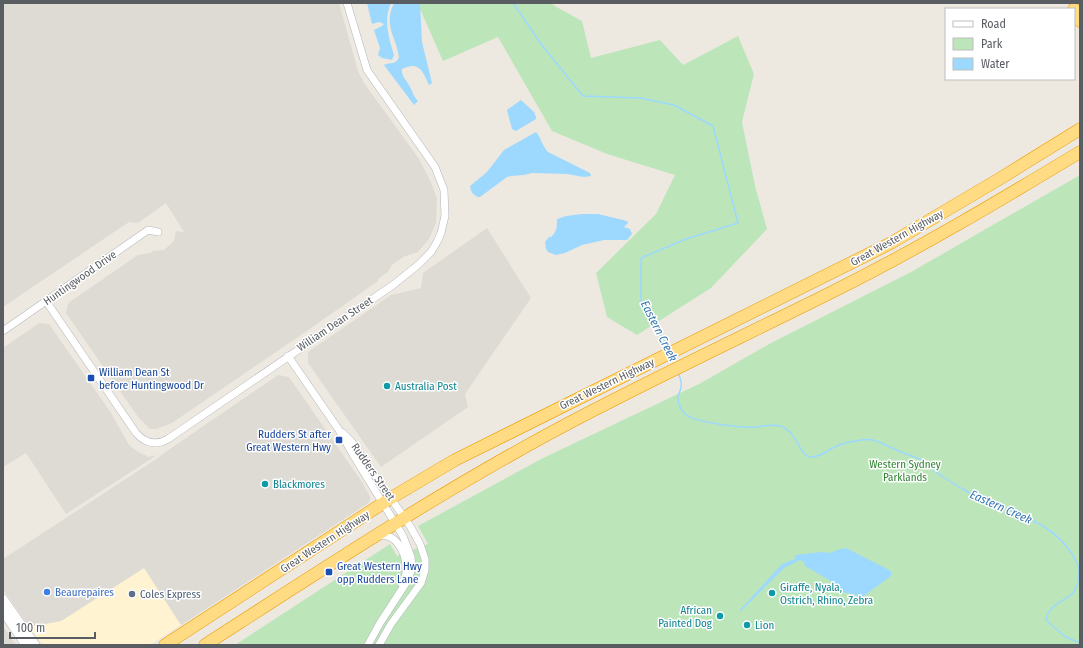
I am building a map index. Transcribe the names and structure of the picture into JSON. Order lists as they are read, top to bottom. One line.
{"streets":{"highway":["Great Western Highway"],"street":["Huntingwood Drive","William Dean Street","Rudders Street"]},"crossings":[["Great Western Highway","Rudders Street"],["Huntingwood Drive","William Dean Street"],["William Dean Street","Rudders Street"]],"water":["Eastern Creek"],"parks":["Western Sydney Parklands"],"places":{"transit":["William Dean St before Huntingwood Dr","Rudders St after Great Western Hwy","Great Western Hwy opp Rudders Lane"],"other":["Australia Post","Blackmores","Beaurepaires","Giraffe, Nyala, Ostrich, Rhino, Zebra","Coles Express","African Painted Dog","Lion"]},"legend":["Road","Park","Water"],"scale_bar":"100 m"}
